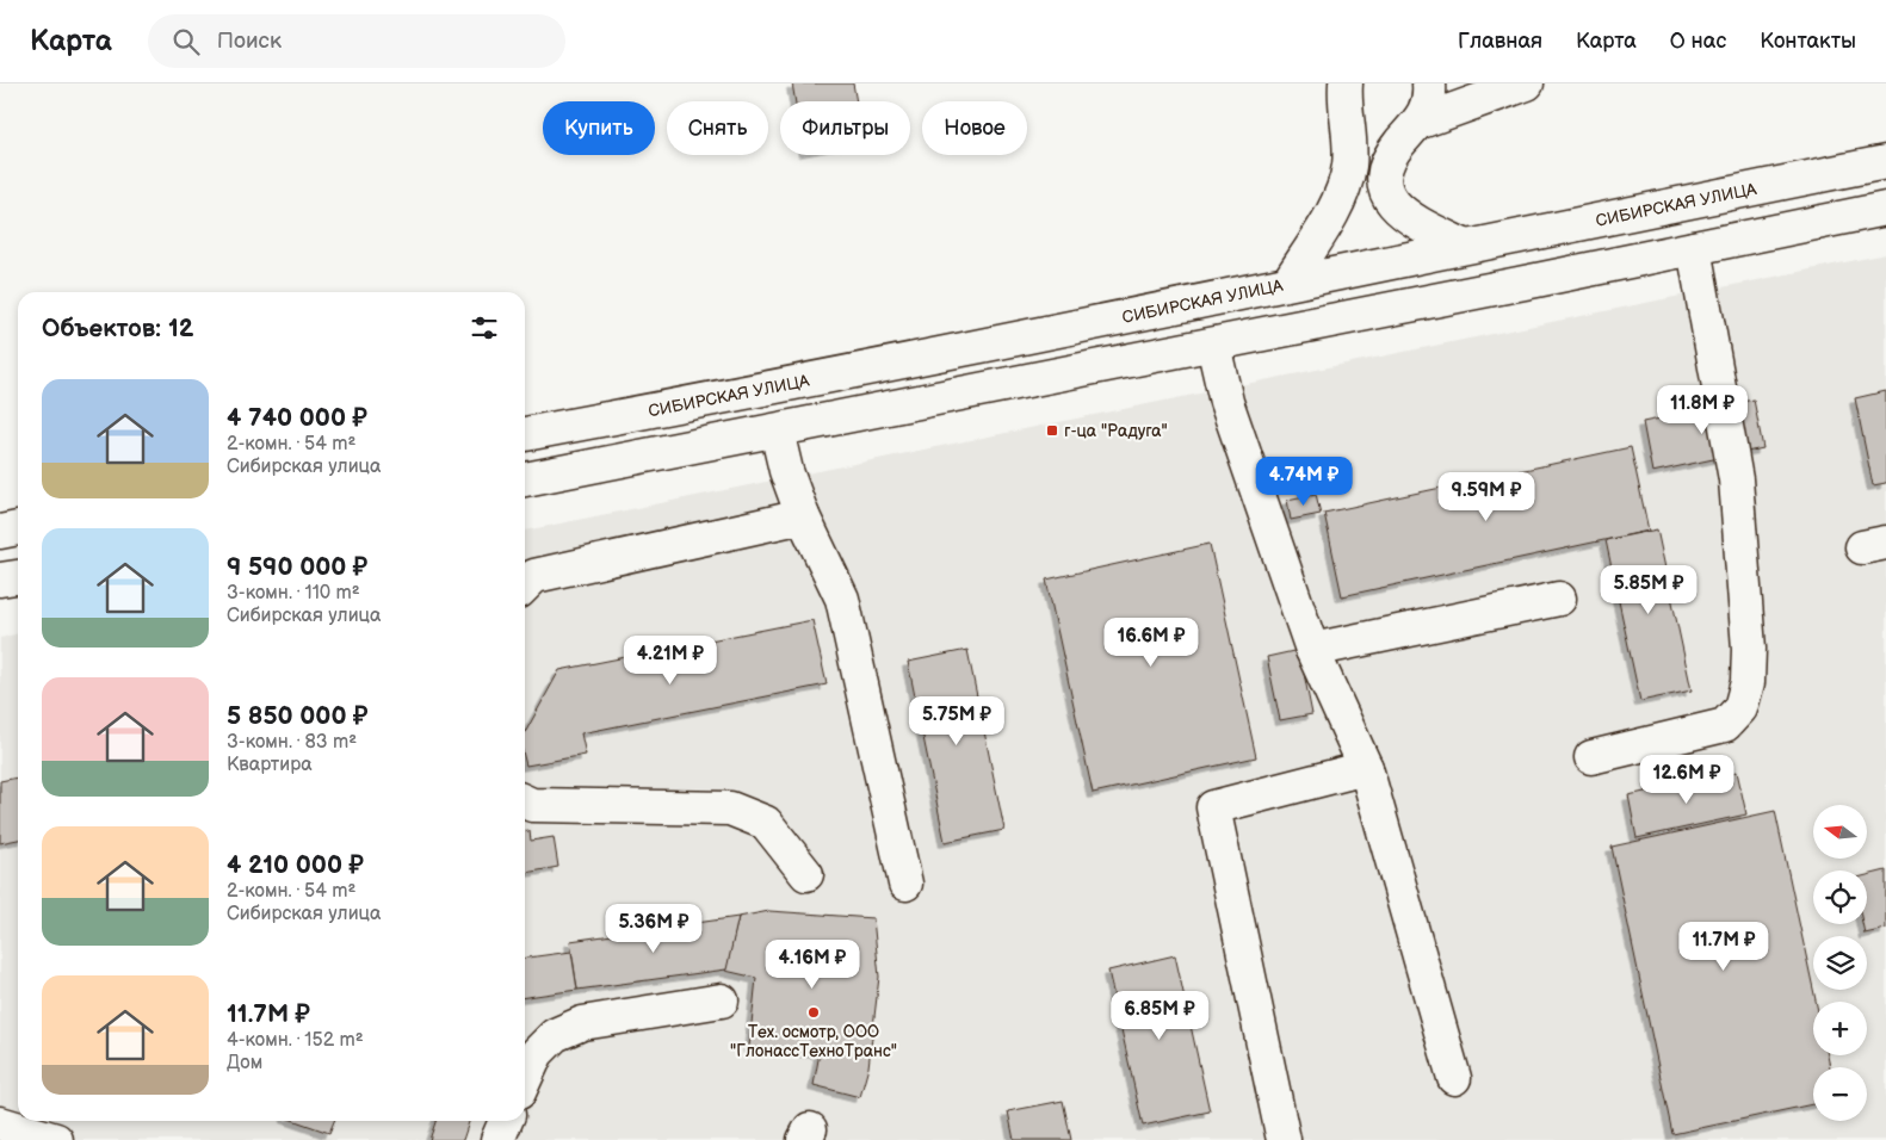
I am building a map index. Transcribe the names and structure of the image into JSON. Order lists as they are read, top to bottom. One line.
{"streets":{"main road":["СИБИРСКАЯ УЛИЦА"]},"places":{"transit":["г-ца \"Радуга\""],"other":["Тех. осмотр, ООО \"ГлонассТехноТранс\""]},"north":"left","page":{"header":"Карта","search":"Поиск","nav":["Главная","Карта","О нас","Контакты"],"chip":["Купить","Снять","Фильтры","Новое"],"heading":"Объектов: 12","list":[{"name":"4 740 000 ₽","note":"2-комн. · 54 m² · Сибирская улица"},{"name":"9 590 000 ₽","note":"3-комн. · 110 m² · Сибирская улица"},{"name":"5 850 000 ₽","note":"3-комн. · 83 m² · Квартира"},{"name":"4 210 000 ₽","note":"2-комн. · 54 m² · Сибирская улица"},{"name":"11.7M ₽","note":"4-комн. · 152 m² · Дом"}],"price":["11.8M ₽","4.74M ₽","9.59M ₽","5.85M ₽","16.6M ₽","4.21M ₽","5.75M ₽","12.6M ₽","5.36M ₽","11.7M ₽","4.16M ₽","6.85M ₽"],"map_buttons":["+","−"]}}
